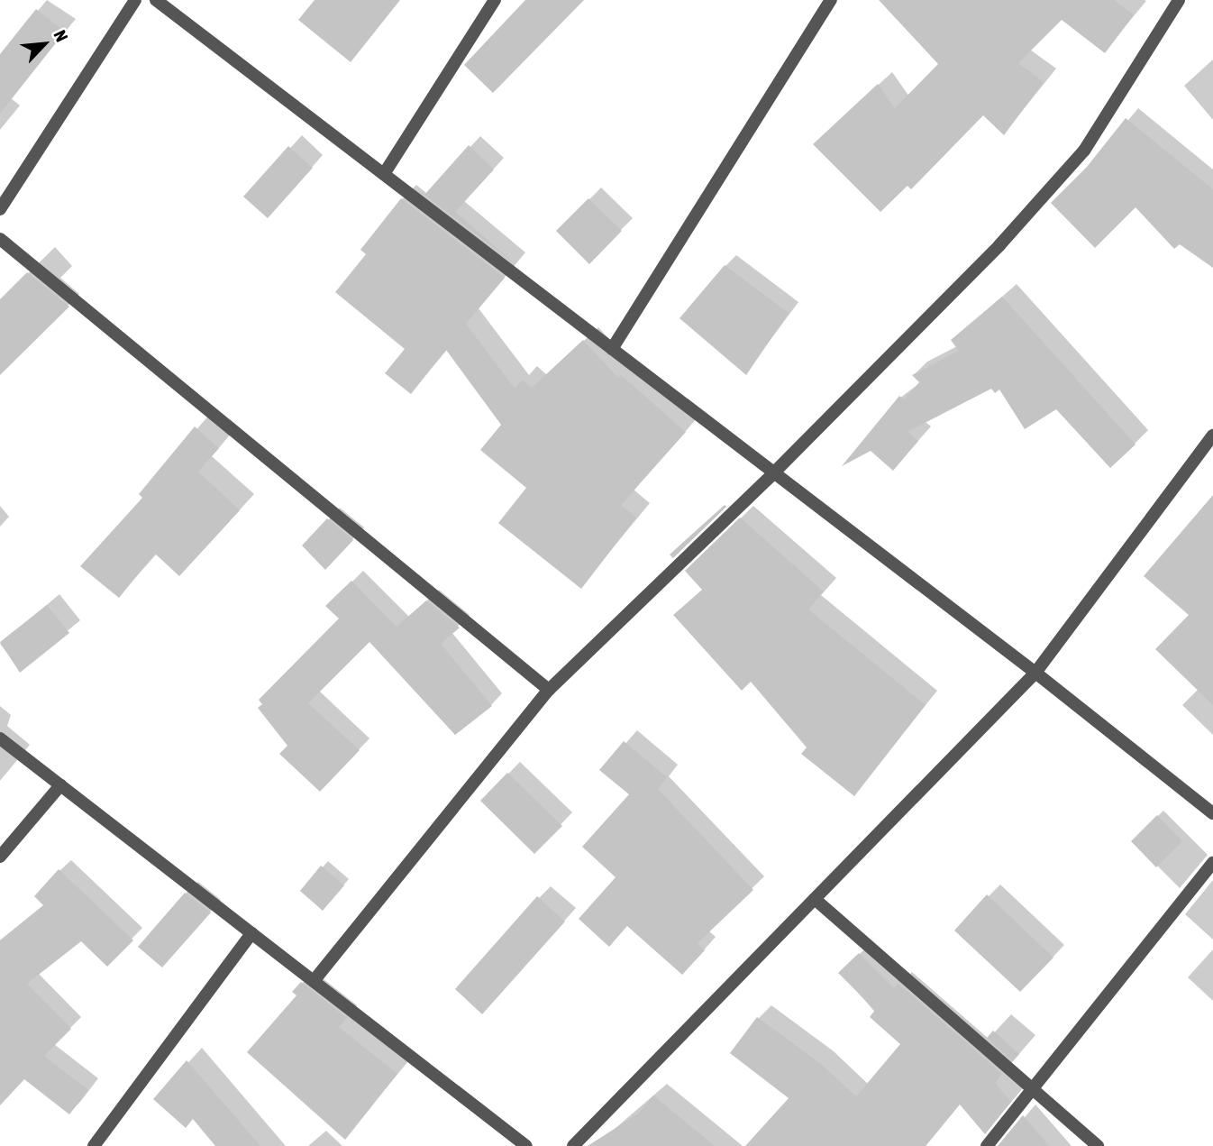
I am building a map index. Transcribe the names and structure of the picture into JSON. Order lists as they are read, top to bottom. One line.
{"north":"top right"}
